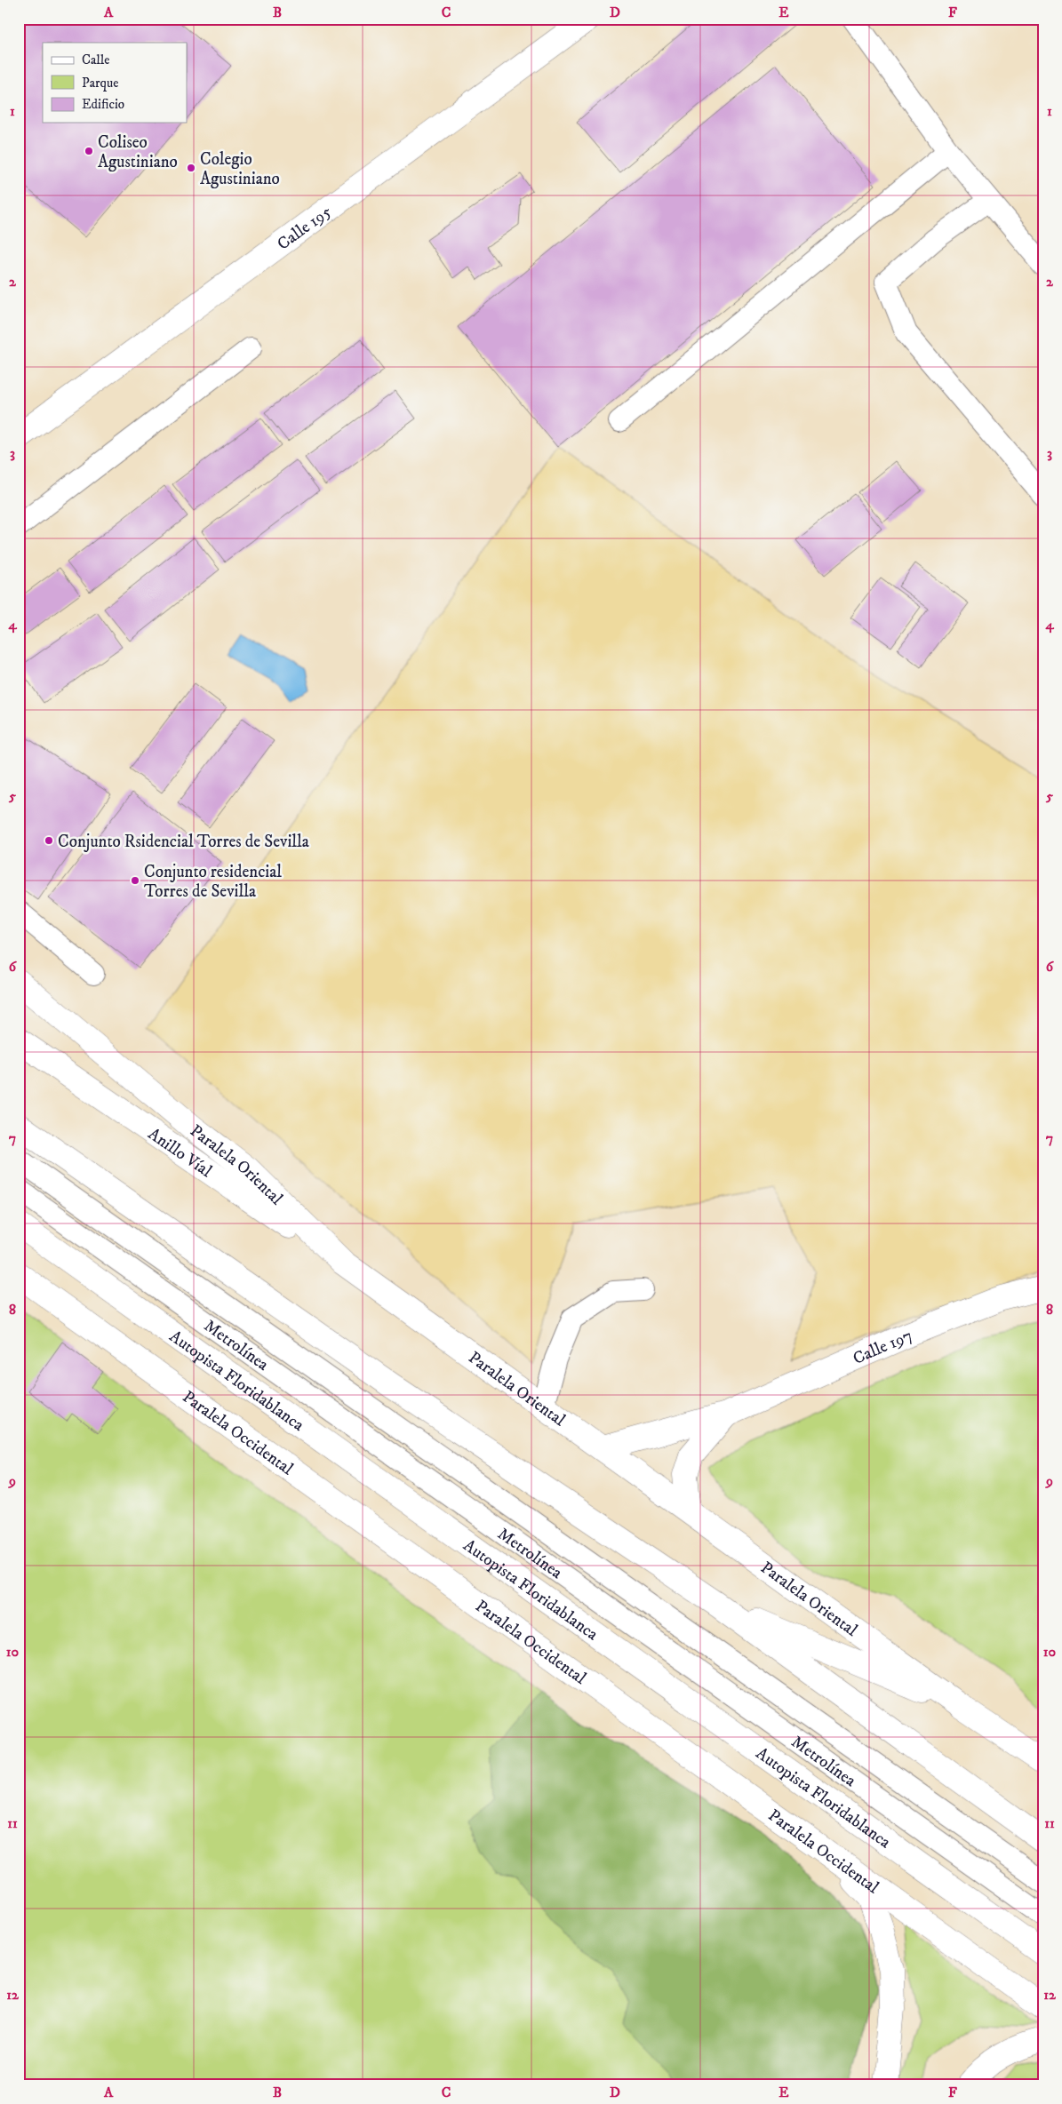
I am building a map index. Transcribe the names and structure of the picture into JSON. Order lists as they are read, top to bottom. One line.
{"streets":{"main road":["Calle 195","Anillo Víal","Paralela Oriental","Calle 197","Autopista Floridablanca","Paralela Occidental"],"lane":["Metrolínea"]},"crossings":[["Anillo Víal","Paralela Oriental"],["Paralela Oriental","Calle 197"]],"places":["Coliseo Agustiniano","Colegio Agustiniano","Conjunto Rsidencial Torres de Sevilla","Conjunto residencial Torres de Sevilla"],"legend":["Calle","Parque","Edificio"],"grid":{"columns":["A","B","C","D","E","F"],"rows":["1","2","3","4","5","6","7","8","9","10","11","12"]}}
